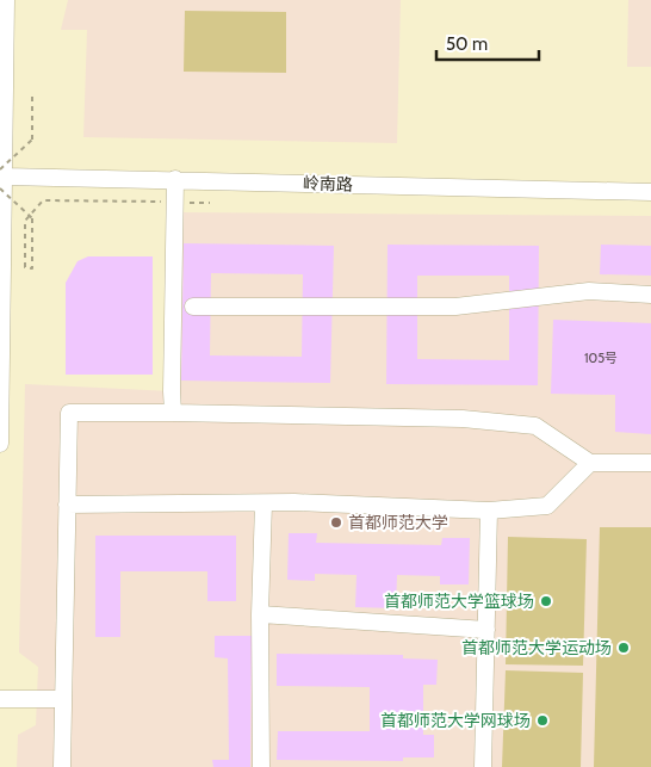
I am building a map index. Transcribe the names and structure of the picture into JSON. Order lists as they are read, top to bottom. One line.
{"streets":{"street":["岭南路"]},"places":["首都师范大学","首都师范大学篮球场","首都师范大学运动场","首都师范大学网球场"],"house_numbers":["105号"],"scale_bar":"50 m"}
